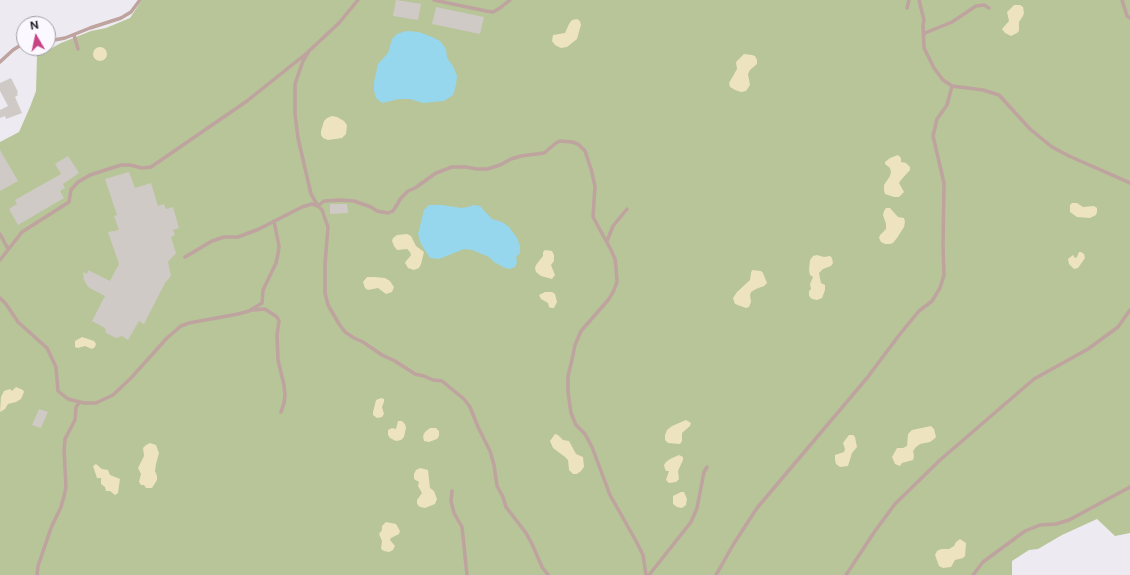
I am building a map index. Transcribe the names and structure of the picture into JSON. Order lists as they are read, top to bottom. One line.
{"north":"top"}
